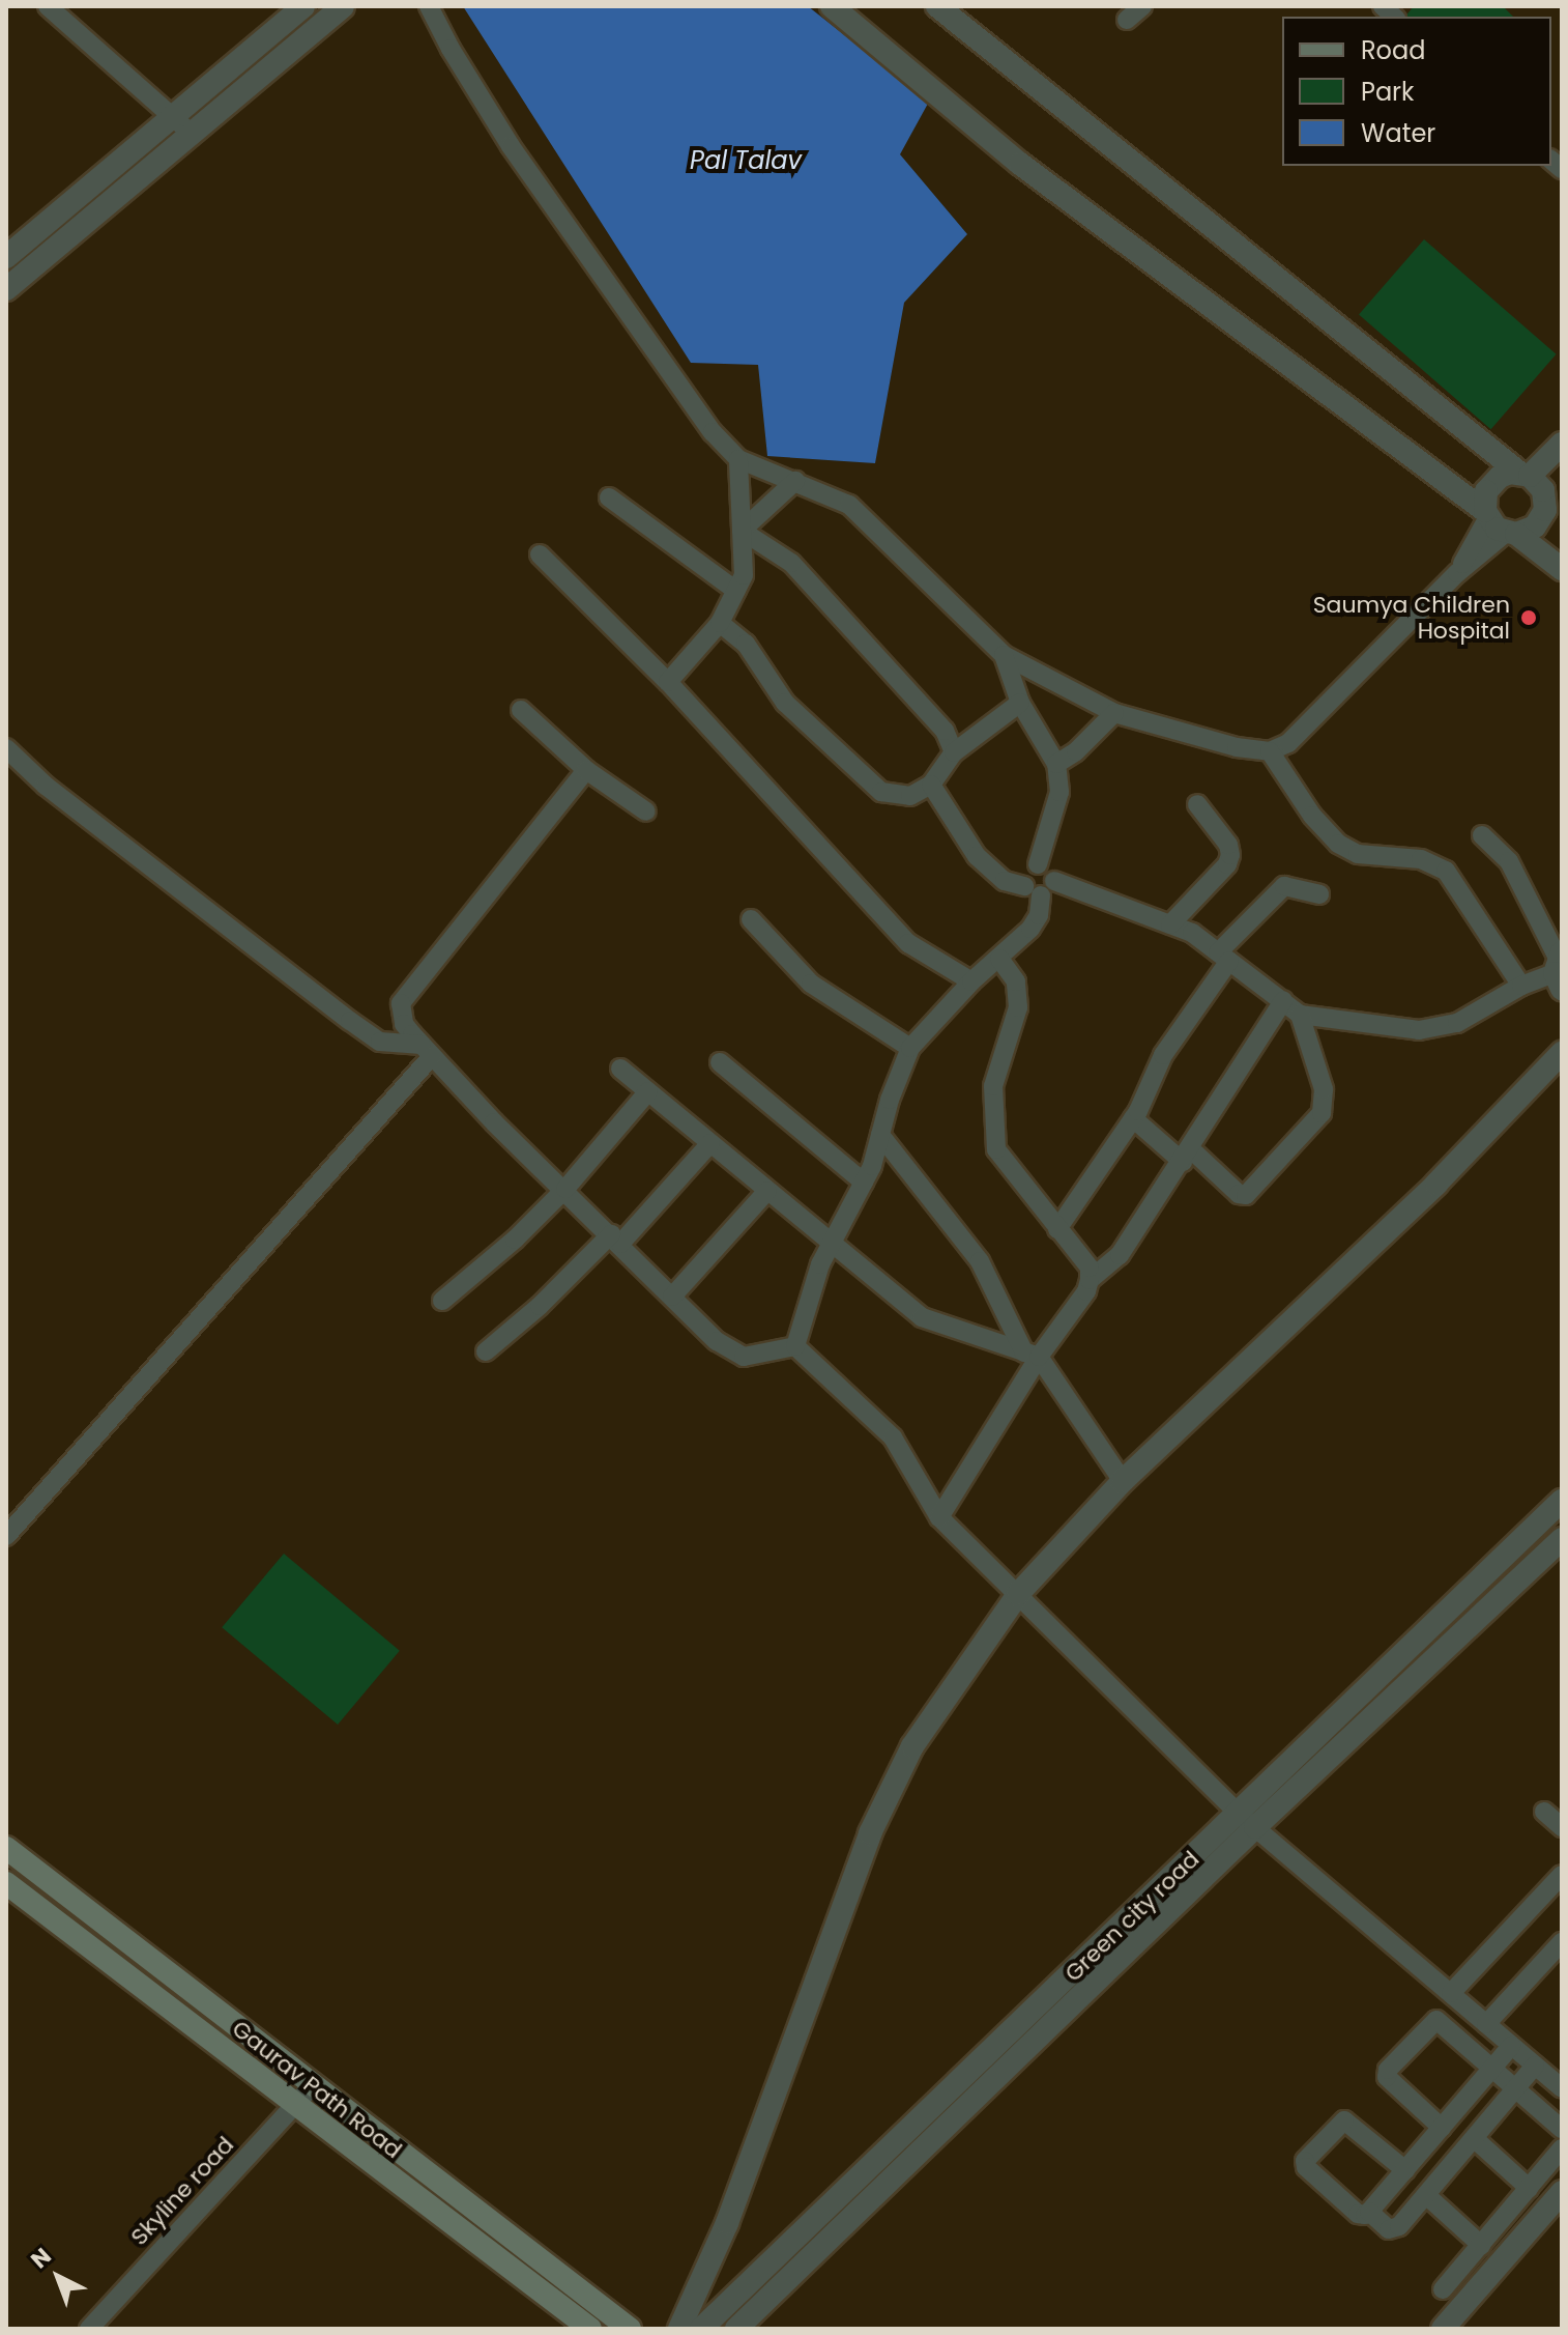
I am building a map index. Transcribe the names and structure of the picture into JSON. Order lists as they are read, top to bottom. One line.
{"streets":{"main road":["Gaurav Path Road"],"street":["Green city road","Skyline road"]},"crossings":[["Gaurav Path Road","Skyline road"]],"water":["Pal Talav"],"places":["Saumya Children Hospital"],"legend":["Road","Park","Water"],"north":"top left"}
